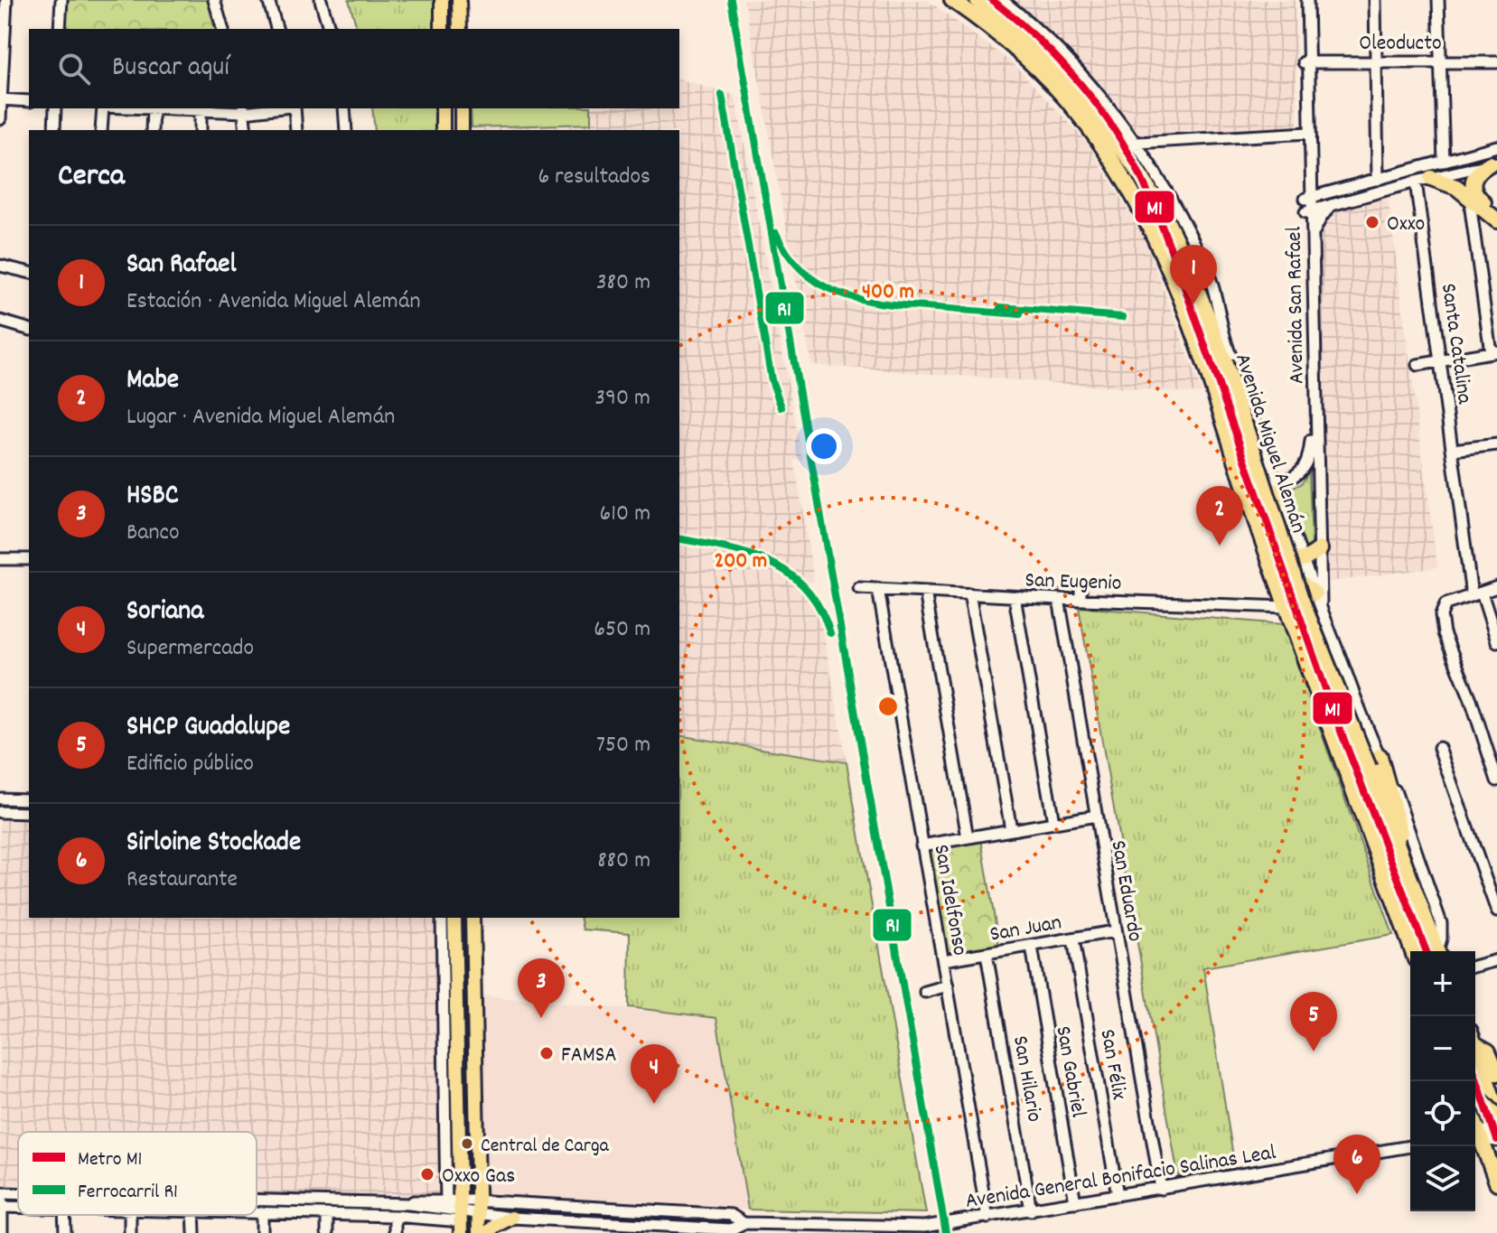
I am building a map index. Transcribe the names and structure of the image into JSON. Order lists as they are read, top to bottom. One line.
{"streets":{"highway":["Avenida Miguel Alemán"],"street":["Oleoducto","Avenida San Rafael","Santa Catalina","San Eugenio","San Eduardo","San Idelfonso","San Juan","San Félix","San Gabriel","San Hilario","Avenida General Bonifacio Salinas Leal"]},"crossings":[["Oleoducto","Avenida San Rafael"],["Avenida San Rafael","Avenida Miguel Alemán"],["Avenida Miguel Alemán","San Eugenio"],["San Eugenio","San Eduardo"],["San Eugenio","San Idelfonso"],["San Eduardo","San Juan"],["San Eduardo","Avenida General Bonifacio Salinas Leal"],["San Idelfonso","San Juan"],["San Idelfonso","Avenida General Bonifacio Salinas Leal"],["San Juan","San Félix"],["San Juan","San Gabriel"],["San Juan","San Hilario"],["San Félix","Avenida General Bonifacio Salinas Leal"],["San Gabriel","Avenida General Bonifacio Salinas Leal"],["San Hilario","Avenida General Bonifacio Salinas Leal"]],"places":["Oxxo","FAMSA","Central de Carga","Oxxo Gas"],"lines":["metro line M1","rail line R1"],"legend":["Metro M1","Ferrocarril R1"],"page":{"search":"Buscar aquí","heading":["Cerca","6 resultados"],"list":[{"mark":"1","name":"San Rafael","note":"Estación · Avenida Miguel Alemán","value":"380 m"},{"mark":"2","name":"Mabe","note":"Lugar · Avenida Miguel Alemán","value":"390 m"},{"mark":"3","name":"HSBC","note":"Banco","value":"610 m"},{"mark":"4","name":"Soriana","note":"Supermercado","value":"650 m"},{"mark":"5","name":"SHCP Guadalupe","note":"Edificio público","value":"750 m"},{"mark":"6","name":"Sirloine Stockade","note":"Restaurante","value":"880 m"}],"pins":["1","2","3","5","4","6"],"map_buttons":["+","−"]},"rings":["400 m","200 m"]}
